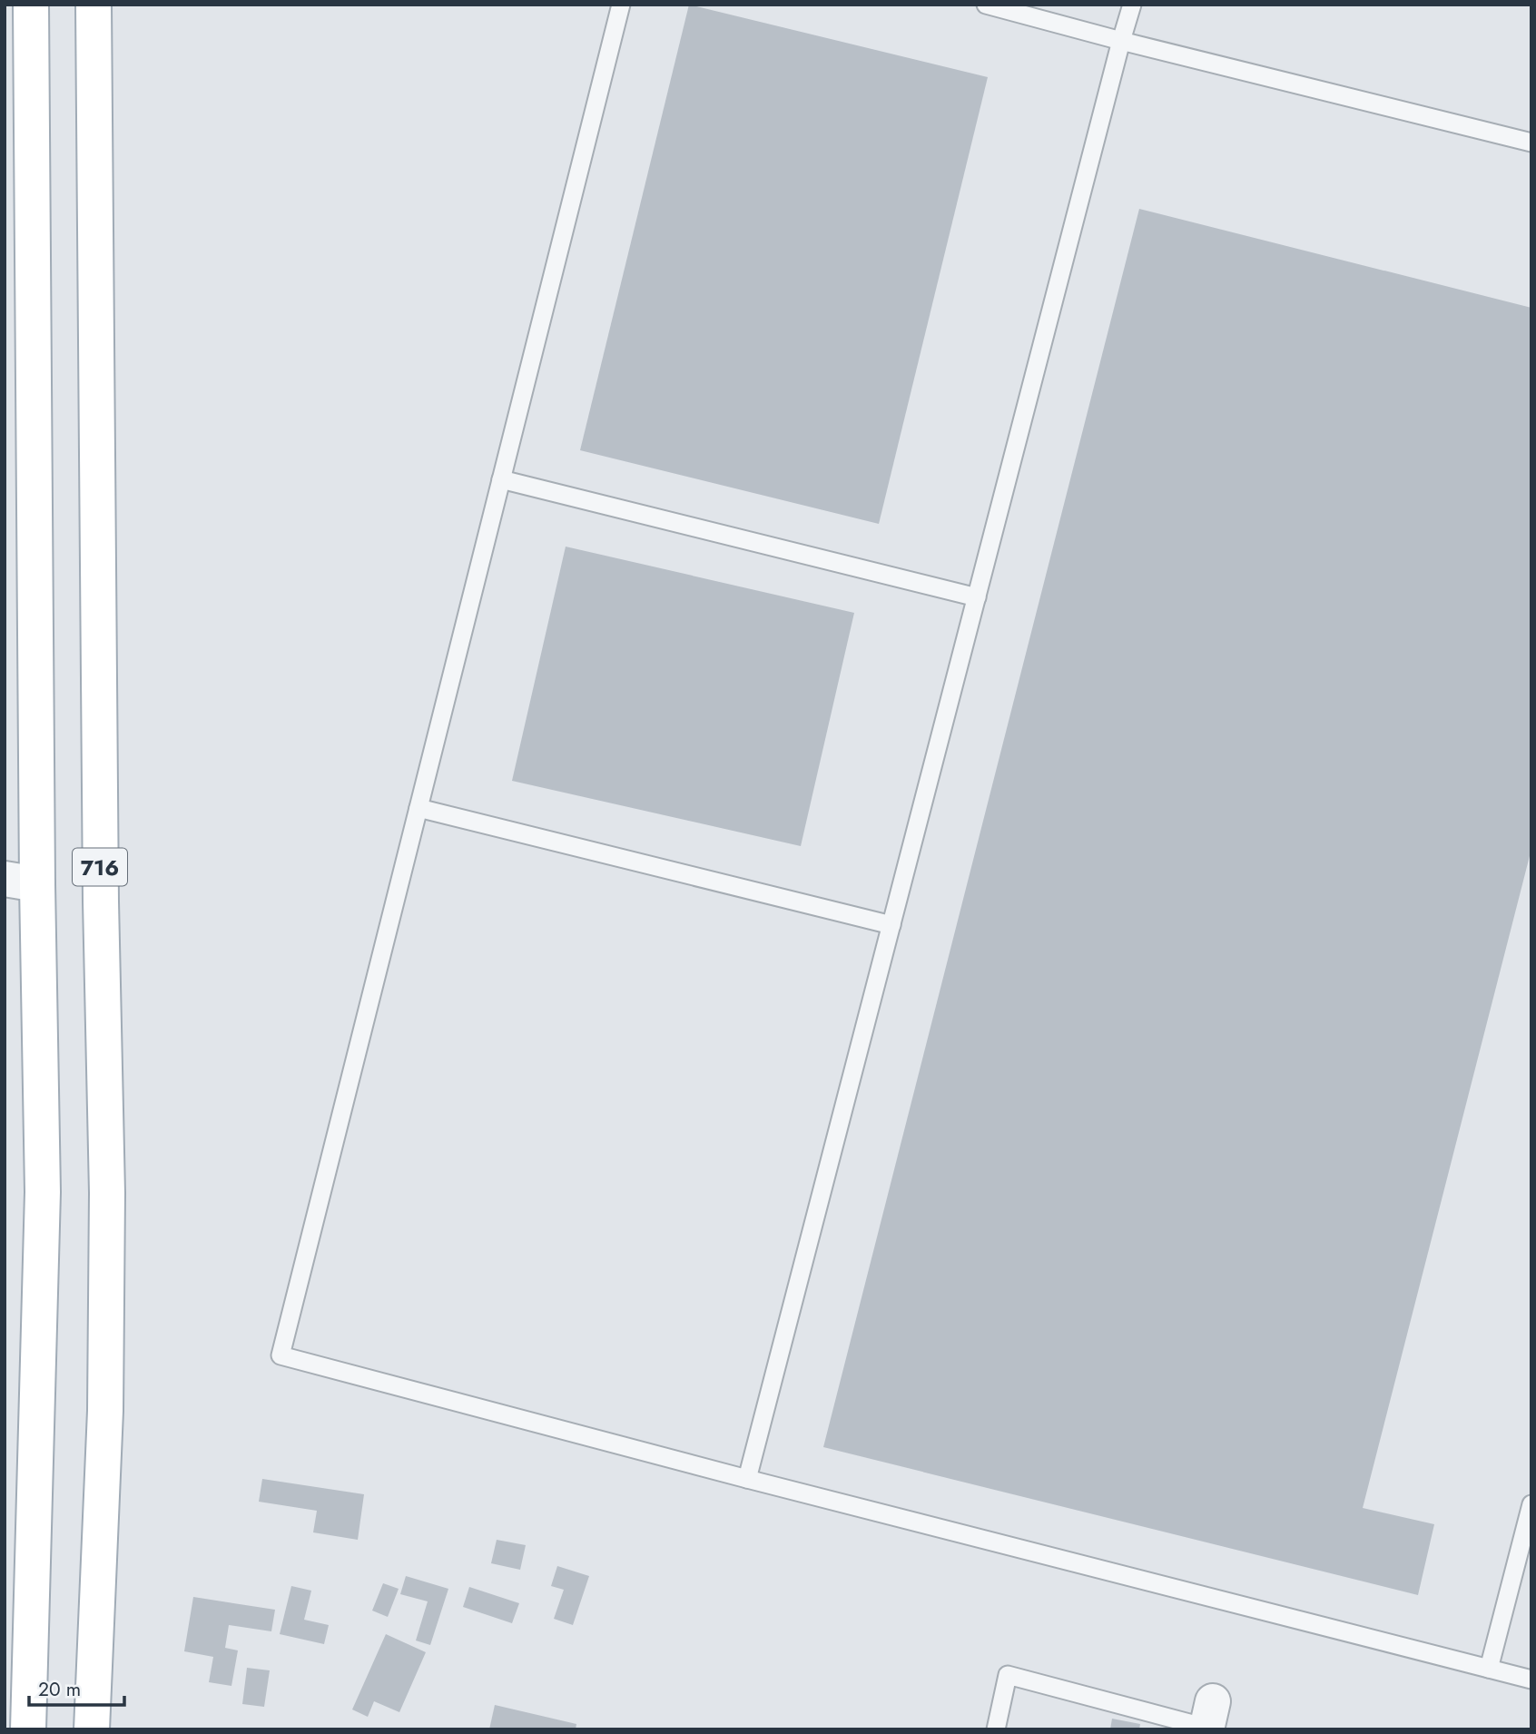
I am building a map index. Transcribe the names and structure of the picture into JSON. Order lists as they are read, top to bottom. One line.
{"streets":{"main road":["716"]},"scale_bar":"20 m"}
